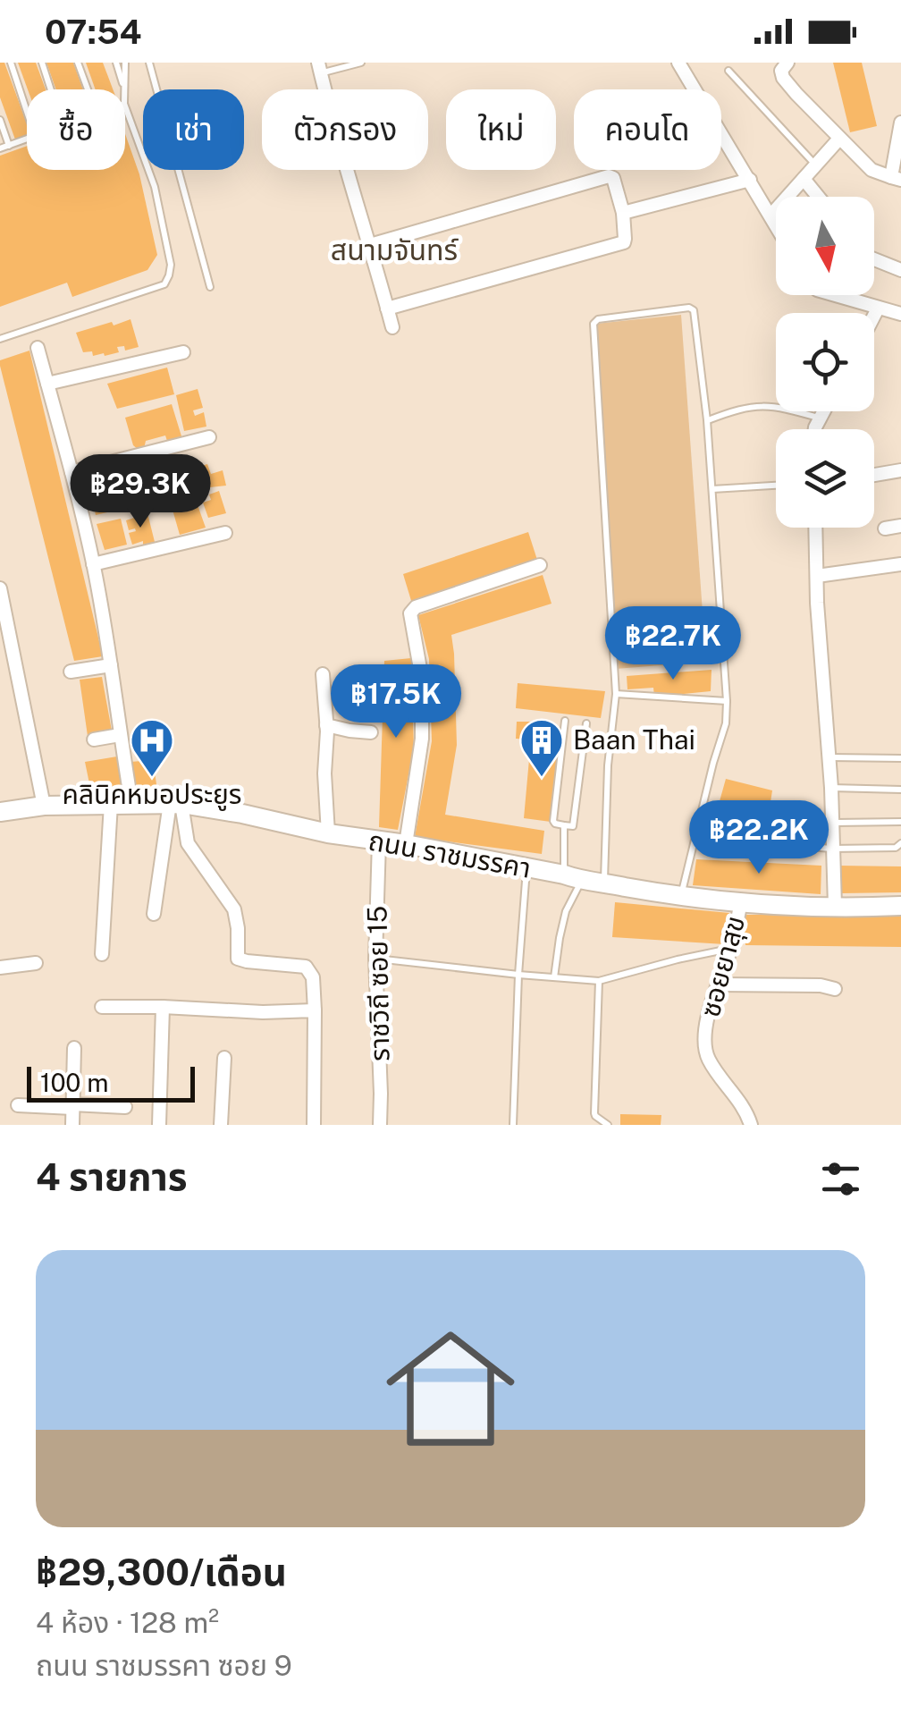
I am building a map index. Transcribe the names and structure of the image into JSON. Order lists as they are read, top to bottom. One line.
{"streets":{"street":["ถนน ราชมรรคา","ซอยยาสุข","ราชวิถี ซอย 15"]},"crossings":[["ถนน ราชมรรคา","ซอยยาสุข"],["ถนน ราชมรรคา","ราชวิถี ซอย 15"]],"districts":["สนามจันทร์"],"places":{"hospital":["คลินิคหมอประยูร"],"building":["Baan Thai"]},"scale_bar":"100 m","north":"bottom","page":{"status":"07:54","chip":["ซื้อ","เช่า","ตัวกรอง","ใหม่","คอนโด"],"price":["฿29.3K","฿22.7K","฿17.5K","฿22.2K"],"scale":"100 m","heading":"4 รายการ","list":[{"name":"฿29,300/เดือน","note":"4 ห้อง · 128 m² · ถนน ราชมรรคา ซอย 9"}]}}
